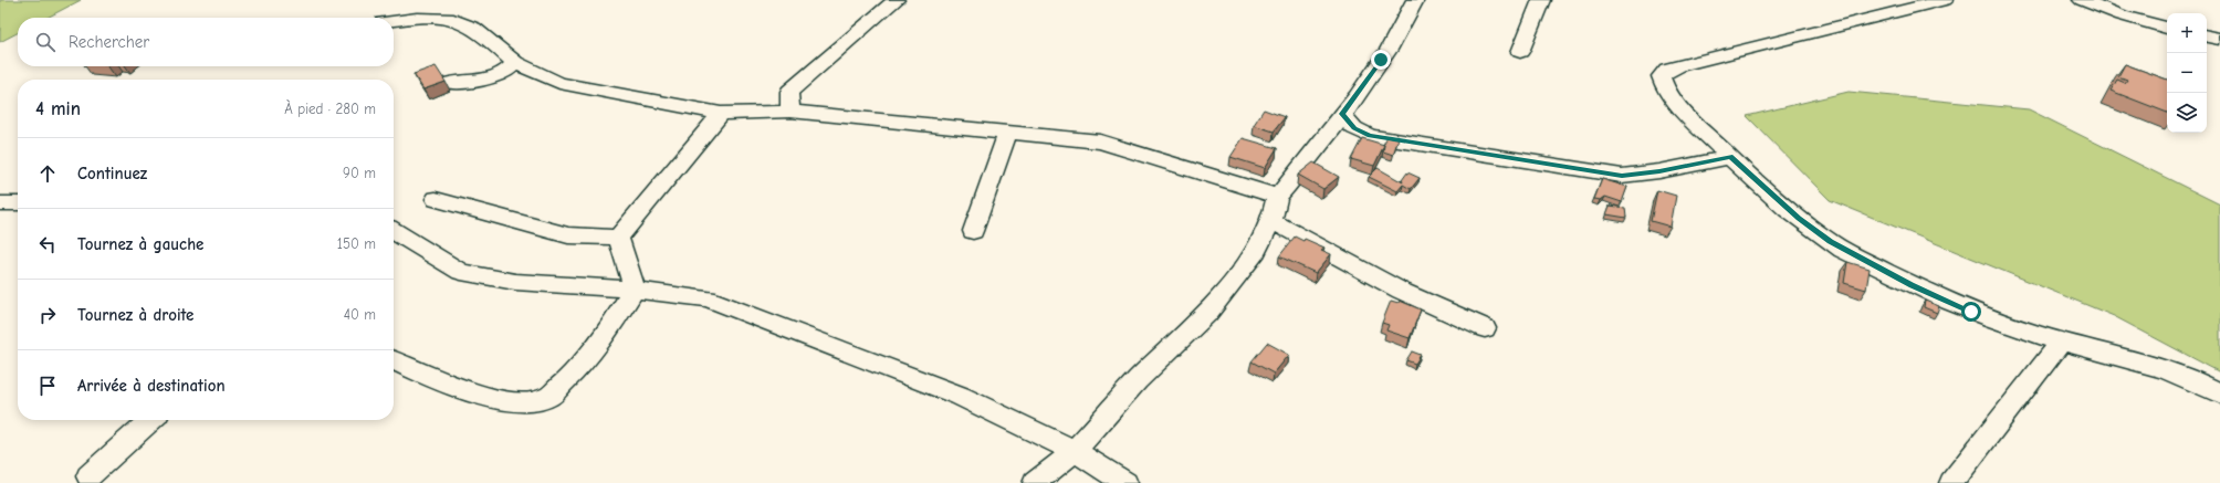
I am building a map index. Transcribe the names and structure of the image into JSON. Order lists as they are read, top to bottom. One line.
{"page":{"map_buttons":["+","−"],"search":"Rechercher","heading":["4 min","À pied · 280 m"],"list":[["Continuez","90 m"],["Tournez à gauche","150 m"],["Tournez à droite","40 m"],"Arrivée à destination"]}}
